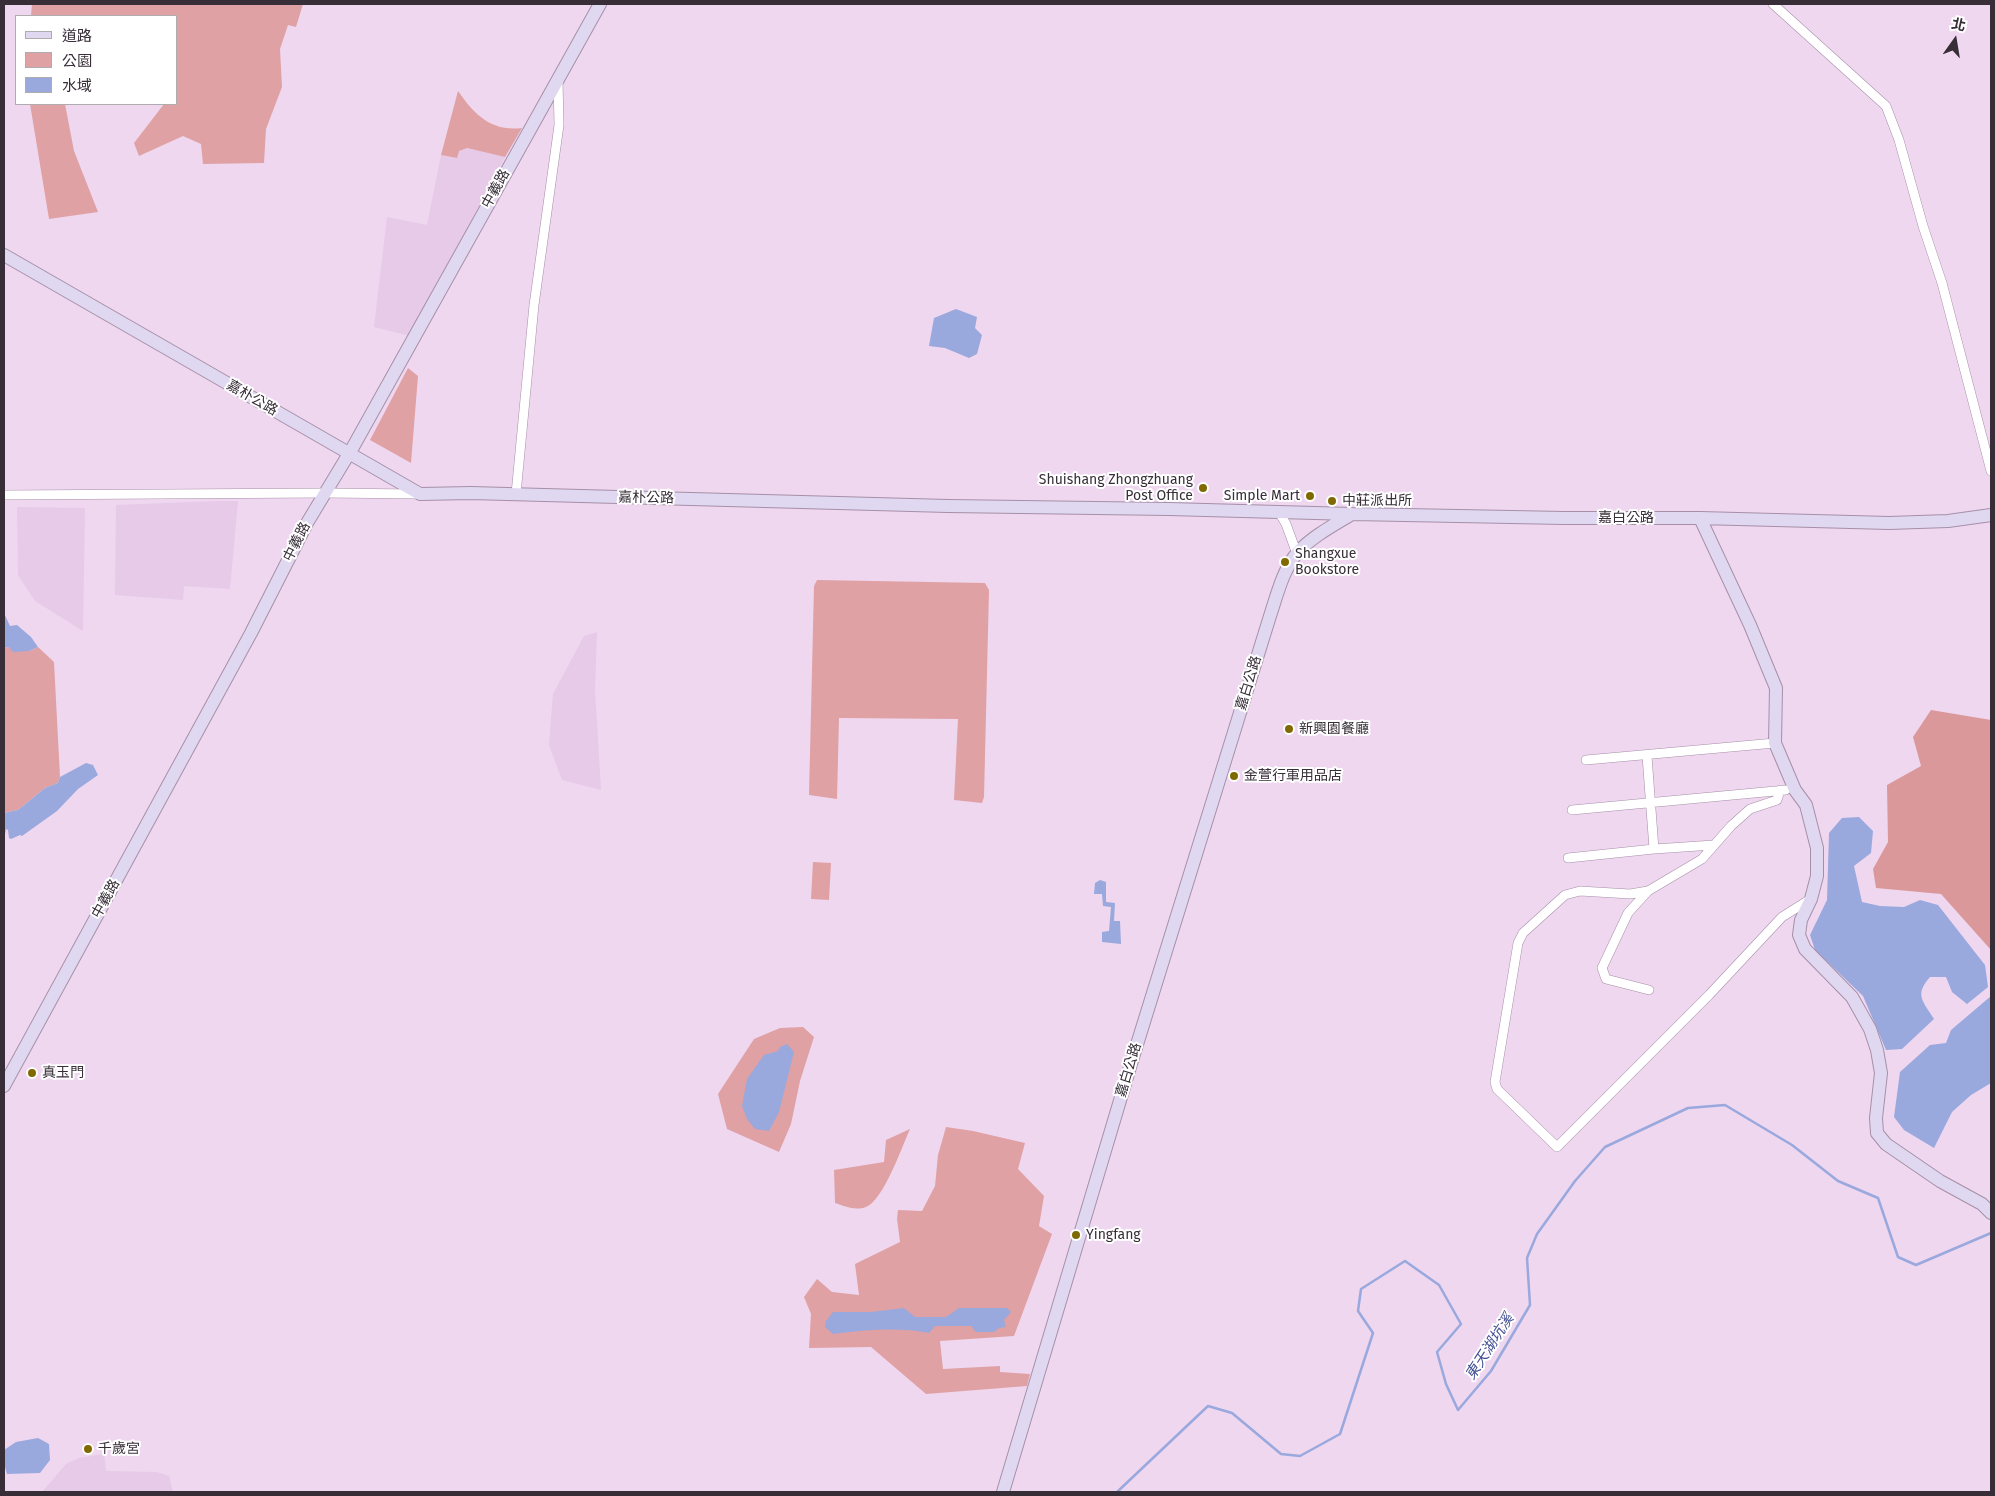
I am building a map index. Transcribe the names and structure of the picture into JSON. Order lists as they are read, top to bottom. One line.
{"streets":{"main road":["中義路","嘉朴公路","嘉白公路"]},"crossings":[["中義路","嘉朴公路"],["嘉朴公路","嘉白公路"]],"water":["東天湖坑溪"],"places":["Shuishang Zhongzhuang Post Office","Simple Mart","中莊派出所","Shangxue Bookstore","新興園餐廳","金萱行軍用品店","真玉門","Yingfang","千歲宮"],"legend":["道路","公園","水域"],"north":"top"}
